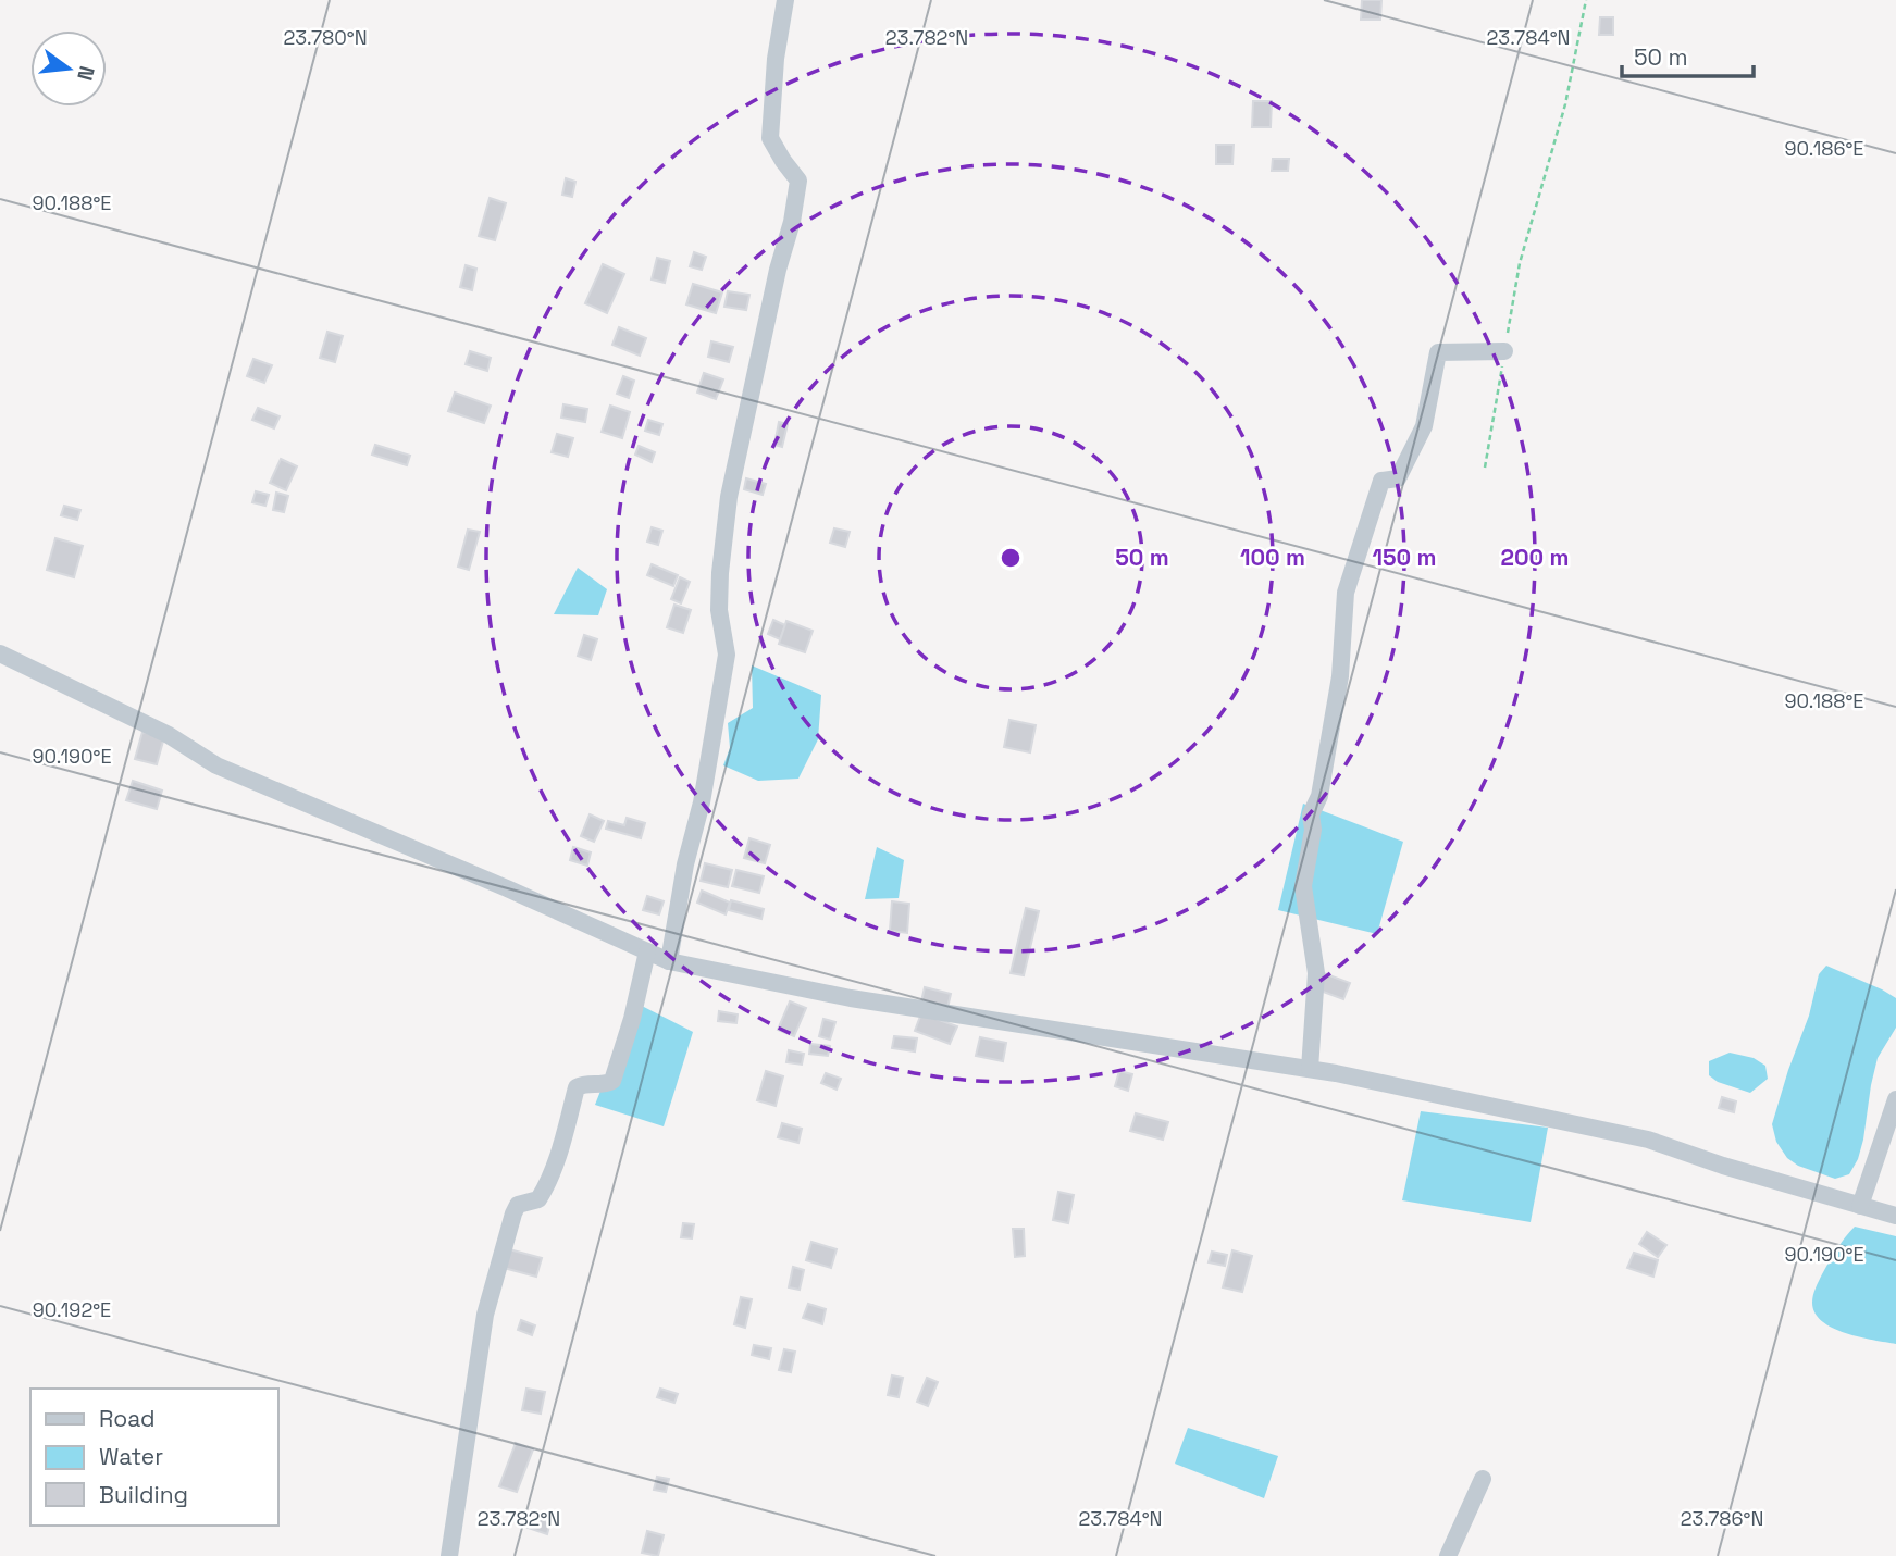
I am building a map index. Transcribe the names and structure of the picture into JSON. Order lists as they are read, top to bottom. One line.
{"legend":["Road","Water","Building"],"scale_bar":"50 m","north":"right","coordinates":["23.780°N","23.782°N","23.784°N","90.186°E","90.188°E","90.190°E","90.192°E","23.786°N"],"rings":["50 m","100 m","150 m","200 m"]}
